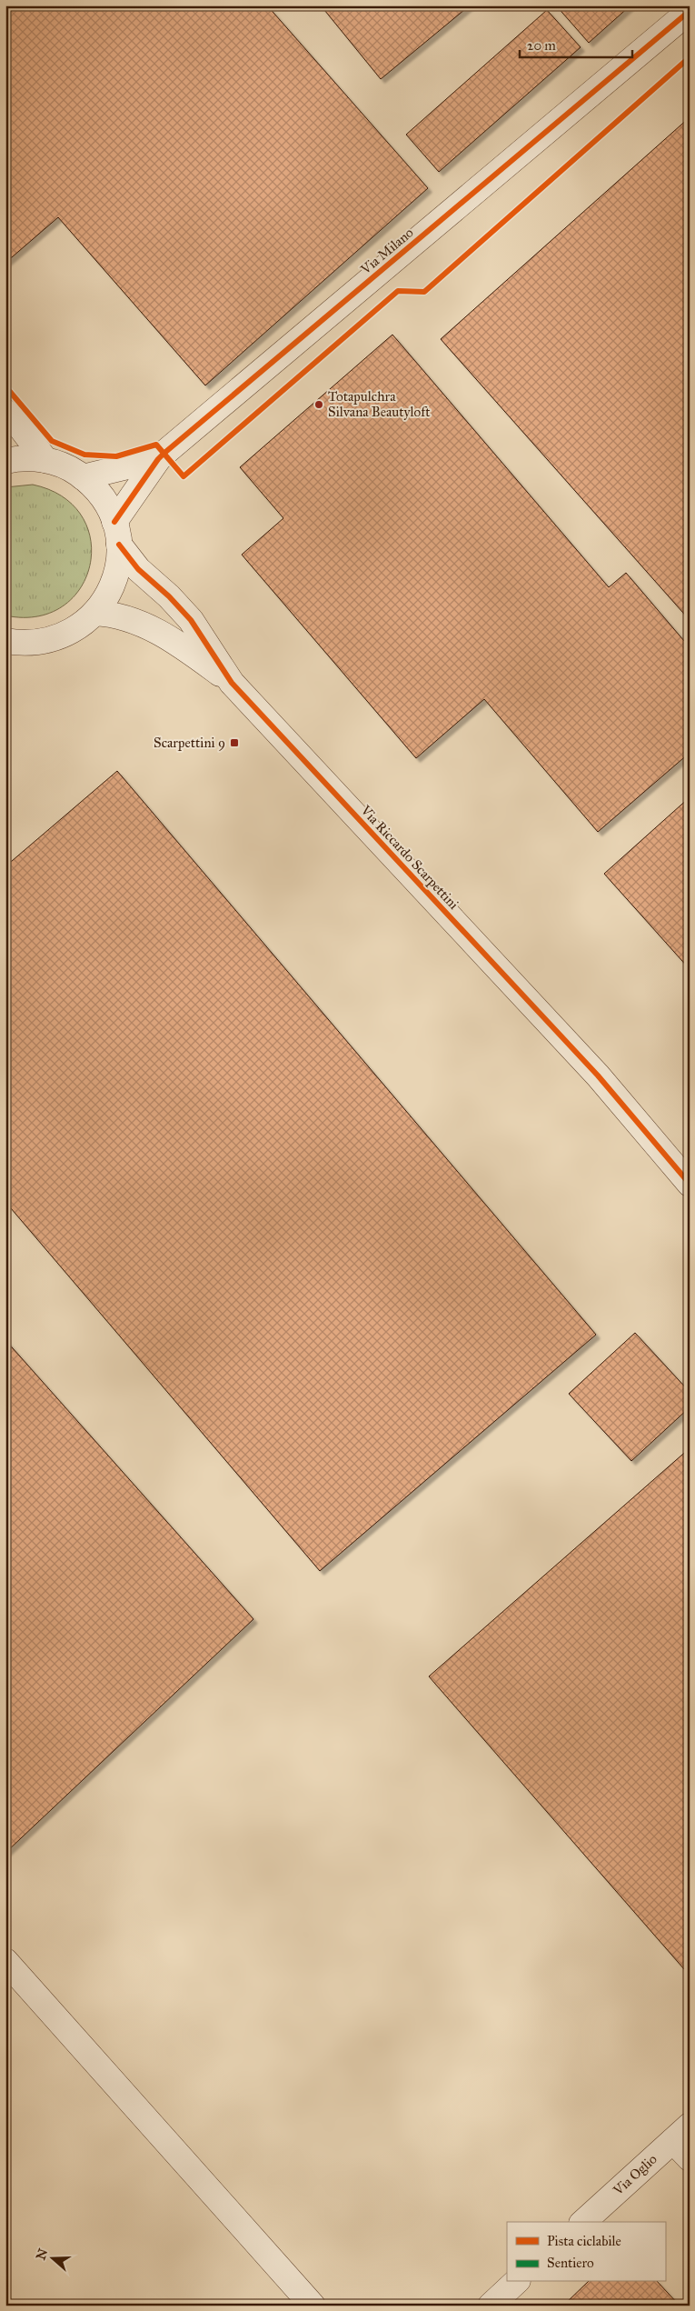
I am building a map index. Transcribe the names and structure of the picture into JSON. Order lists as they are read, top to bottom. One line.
{"streets":{"street":["Via Milano","Via Riccardo Scarpettini","Via Oglio"]},"crossings":[["Via Milano","Via Riccardo Scarpettini"]],"places":{"other":["Totapulchra Silvana Beautyloft"],"transit":["Scarpettini 9"]},"legend":["Pista ciclabile","Sentiero"],"scale_bar":"20 m","north":"left"}
